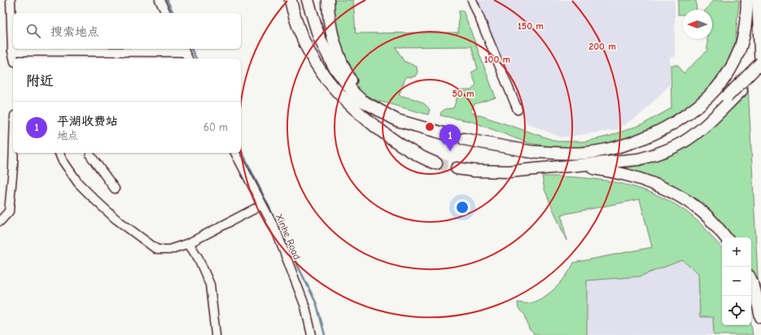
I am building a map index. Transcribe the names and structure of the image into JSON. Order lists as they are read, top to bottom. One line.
{"streets":{"street":["Xinhe Road"]},"north":"left","page":{"search":"搜索地点","heading":"附近","list":[{"mark":"1","name":"平湖收费站","note":"地点","value":"60 m"}],"pins":"1","map_buttons":["+","−"]},"rings":["150 m","200 m","100 m","50 m"]}
